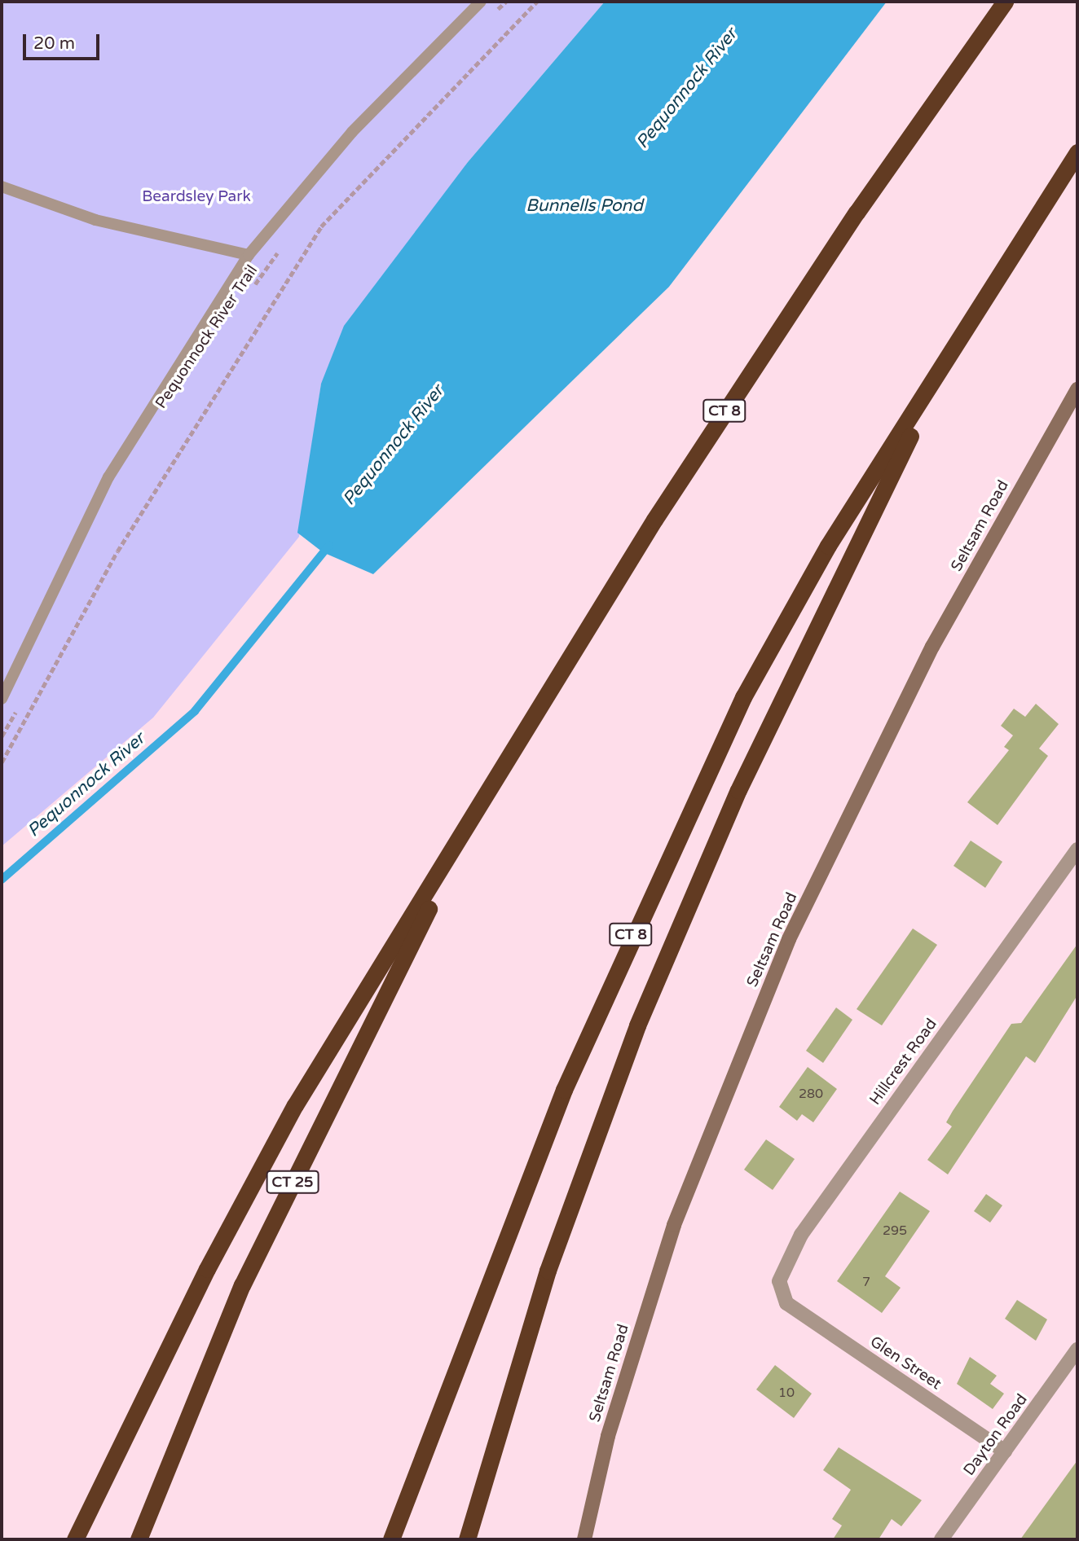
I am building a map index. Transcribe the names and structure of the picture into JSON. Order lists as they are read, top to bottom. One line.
{"streets":{"highway":["CT 8","CT 25"],"main road":["Seltsam Road"],"street":["Hillcrest Road","Glen Street","Dayton Road"],"path":["Pequonnock River Trail"]},"crossings":[["CT 8","CT 25"],["Hillcrest Road","Glen Street"],["Glen Street","Dayton Road"]],"water":["Pequonnock River","Bunnells Pond"],"parks":["Beardsley Park"],"house_numbers":["280","295","7","10"],"scale_bar":"20 m"}
